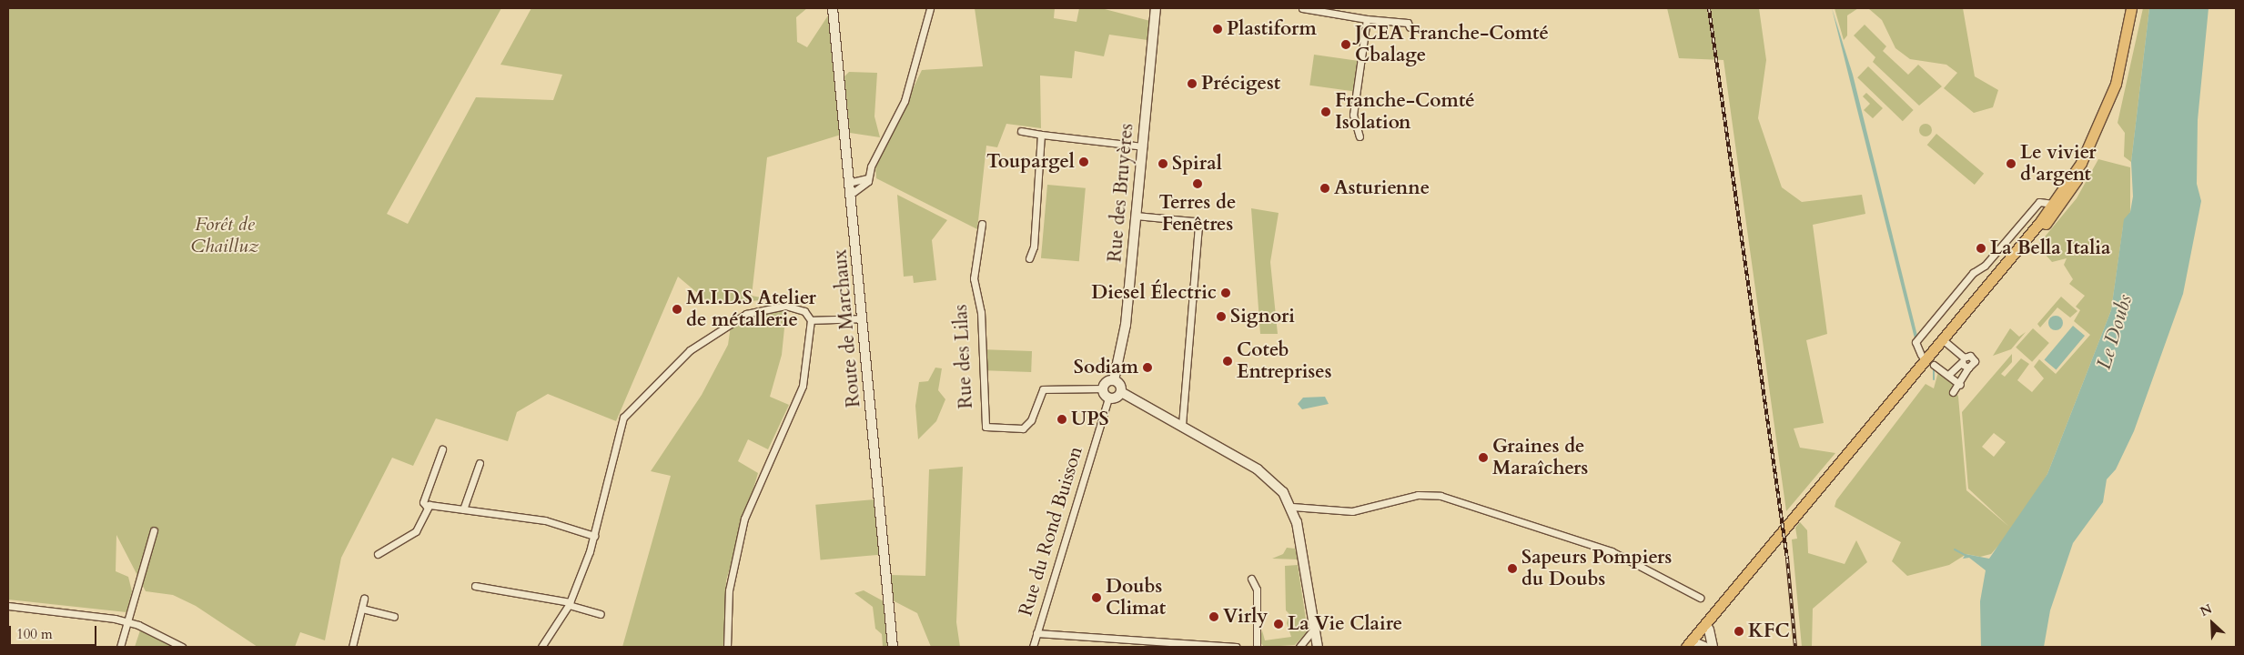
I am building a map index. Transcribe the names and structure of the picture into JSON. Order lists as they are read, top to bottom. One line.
{"streets":{"street":["Rue des Bruyères","Route de Marchaux","Rue des Lilas","Rue du Rond Buisson"]},"water":["Le Doubs"],"parks":["Forêt de Chailluz"],"places":["Plastiform","JCEA Franche-Comté Cbalage","Précigest","Franche-Comté Isolation","Toupargel","Spiral","Le vivier d'argent","Terres de Fenêtres","Asturienne","La Bella Italia","Diesel Électric","M.I.D.S Atelier de métallerie","Signori","Coteb Entreprises","Sodiam","UPS","Graines de Maraîchers","Sapeurs Pompiers du Doubs","Doubs Climat","Virly","La Vie Claire","KFC"],"scale_bar":"100 m","north":"top left"}
